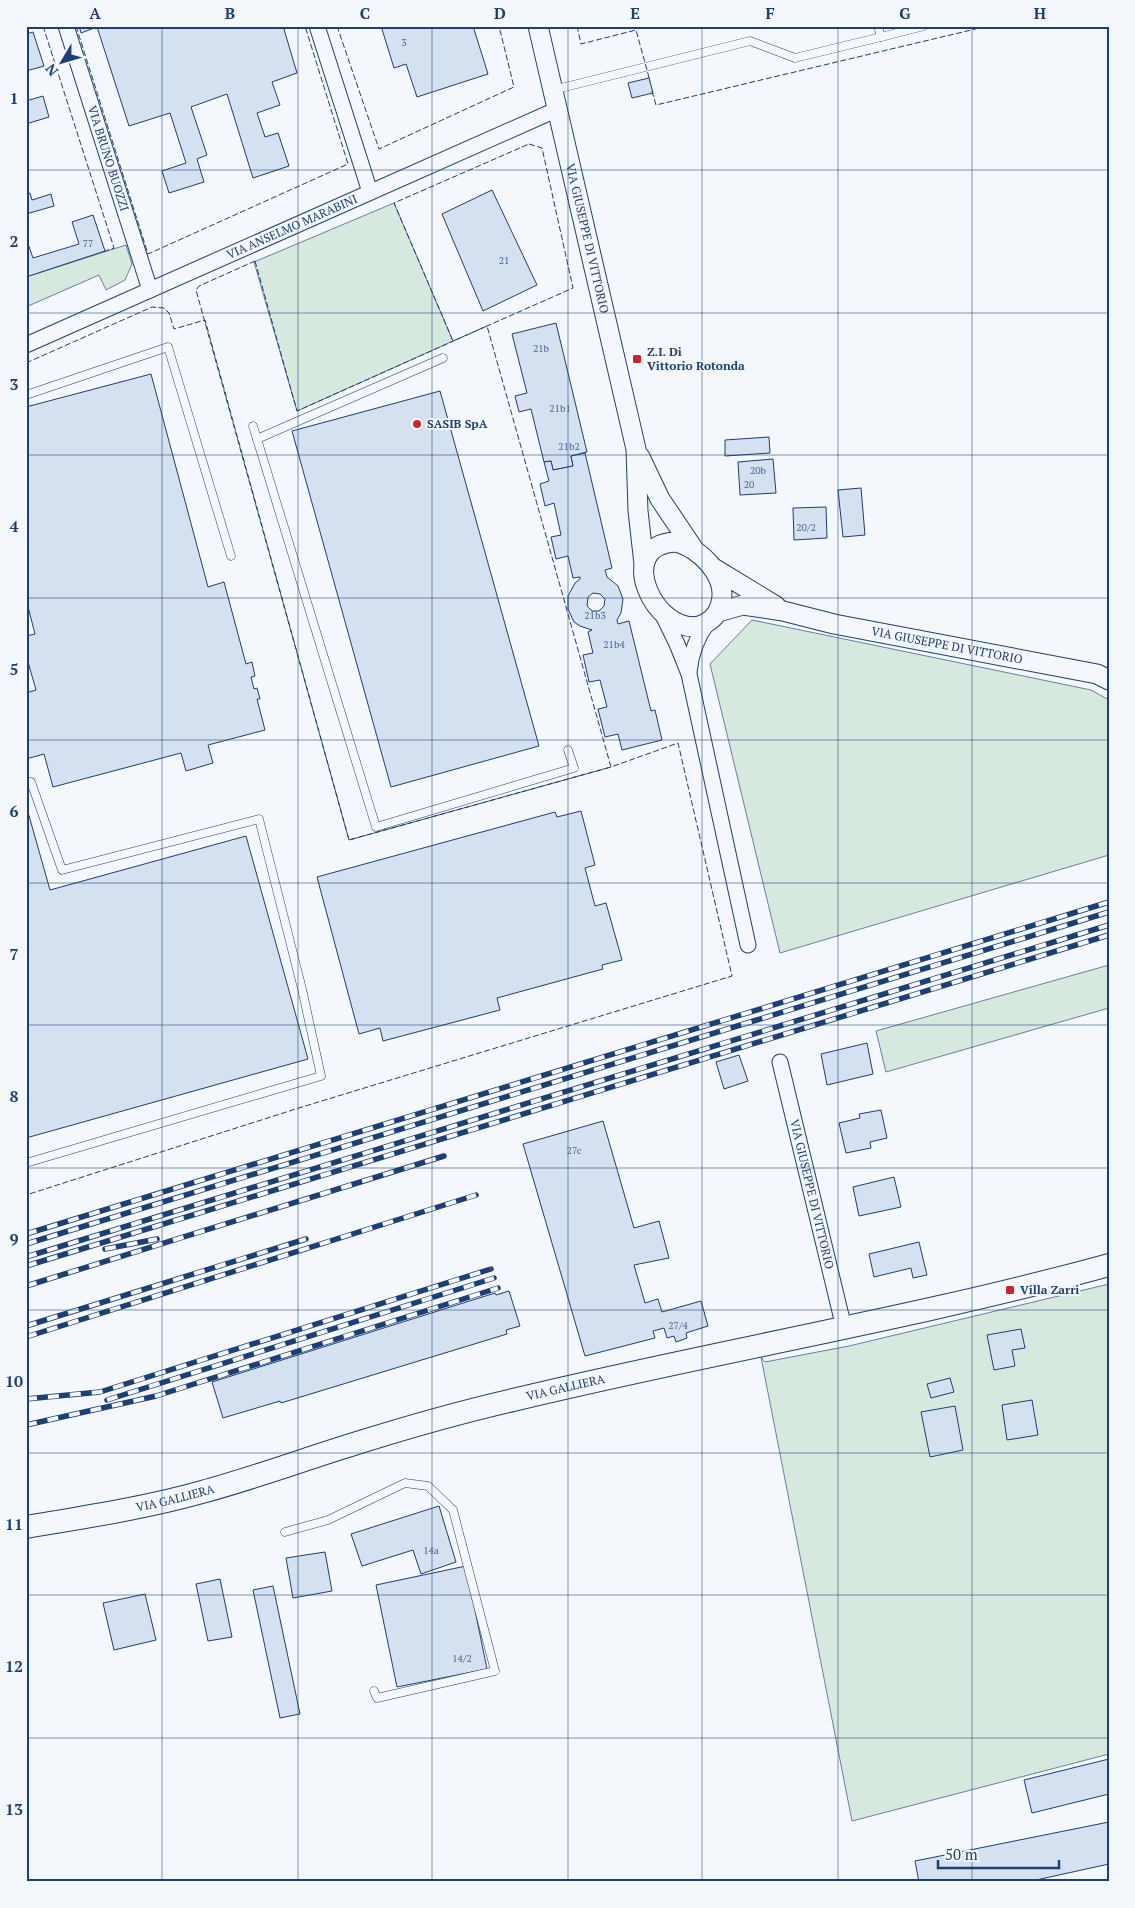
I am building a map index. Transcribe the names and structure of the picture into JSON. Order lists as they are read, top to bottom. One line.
{"streets":{"main road":["VIA GALLIERA"],"street":["VIA BRUNO BUOZZI","VIA ANSELMO MARABINI","VIA GIUSEPPE DI VITTORIO"]},"crossings":[["VIA BRUNO BUOZZI","VIA ANSELMO MARABINI"],["VIA ANSELMO MARABINI","VIA GIUSEPPE DI VITTORIO"],["VIA GIUSEPPE DI VITTORIO","VIA GALLIERA"]],"places":{"transit":["Z.I. Di Vittorio Rotonda","Villa Zarri"],"other":["SASIB SpA"]},"house_numbers":["3","77","21","21b","21b1","21b2","20b","20","20/2","21b3","21b4","27c","27/4","14a","14/2"],"scale_bar":"50 m","north":"bottom left","grid":{"columns":["A","B","C","D","E","F","G","H"],"rows":["1","2","3","4","5","6","7","8","9","10","11","12","13"]}}
